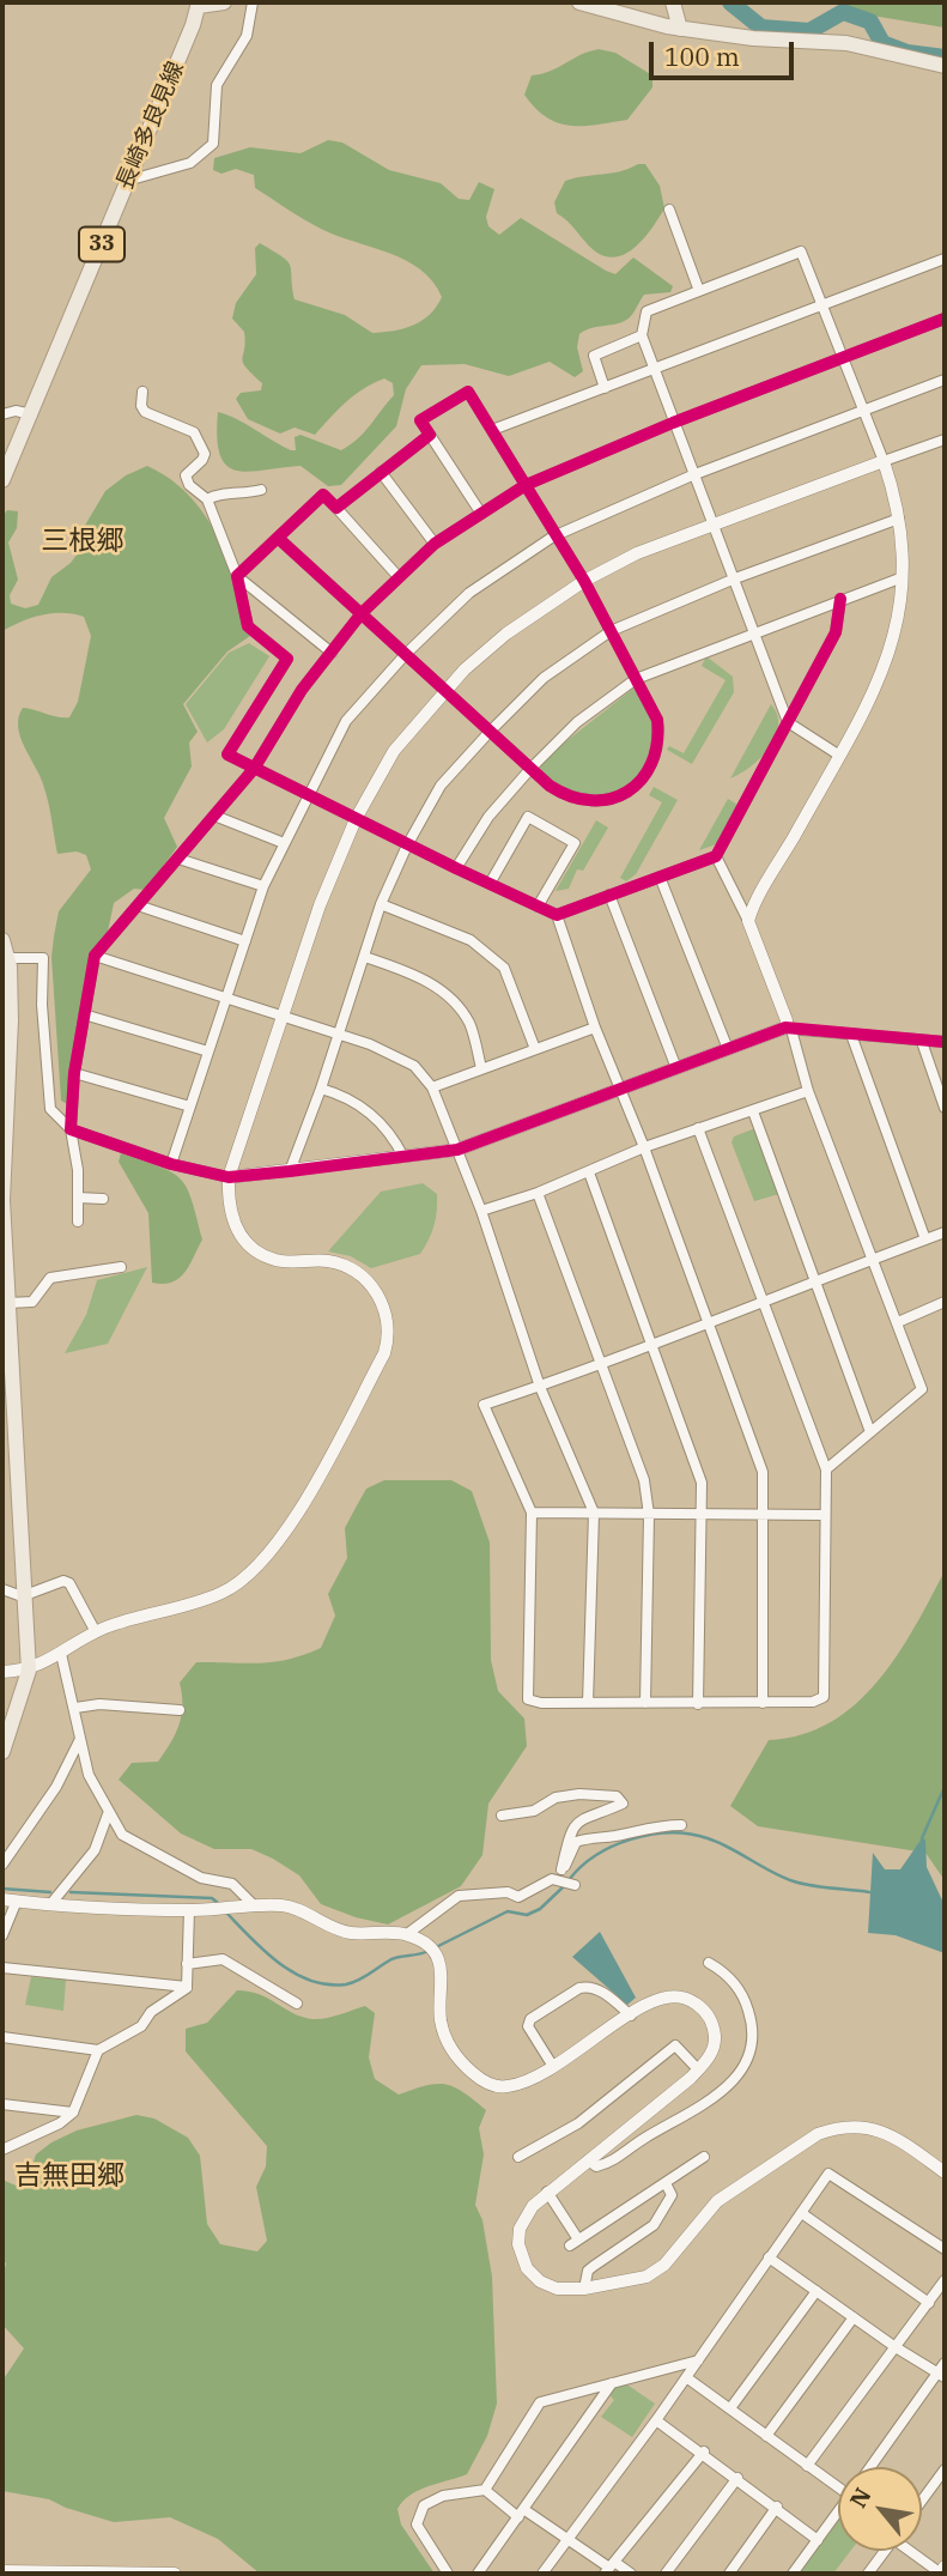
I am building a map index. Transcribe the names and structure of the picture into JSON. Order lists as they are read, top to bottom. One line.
{"streets":{"main road":["長崎多良見線","33"]},"districts":["三根郷","吉無田郷"],"scale_bar":"100 m","north":"top left"}
